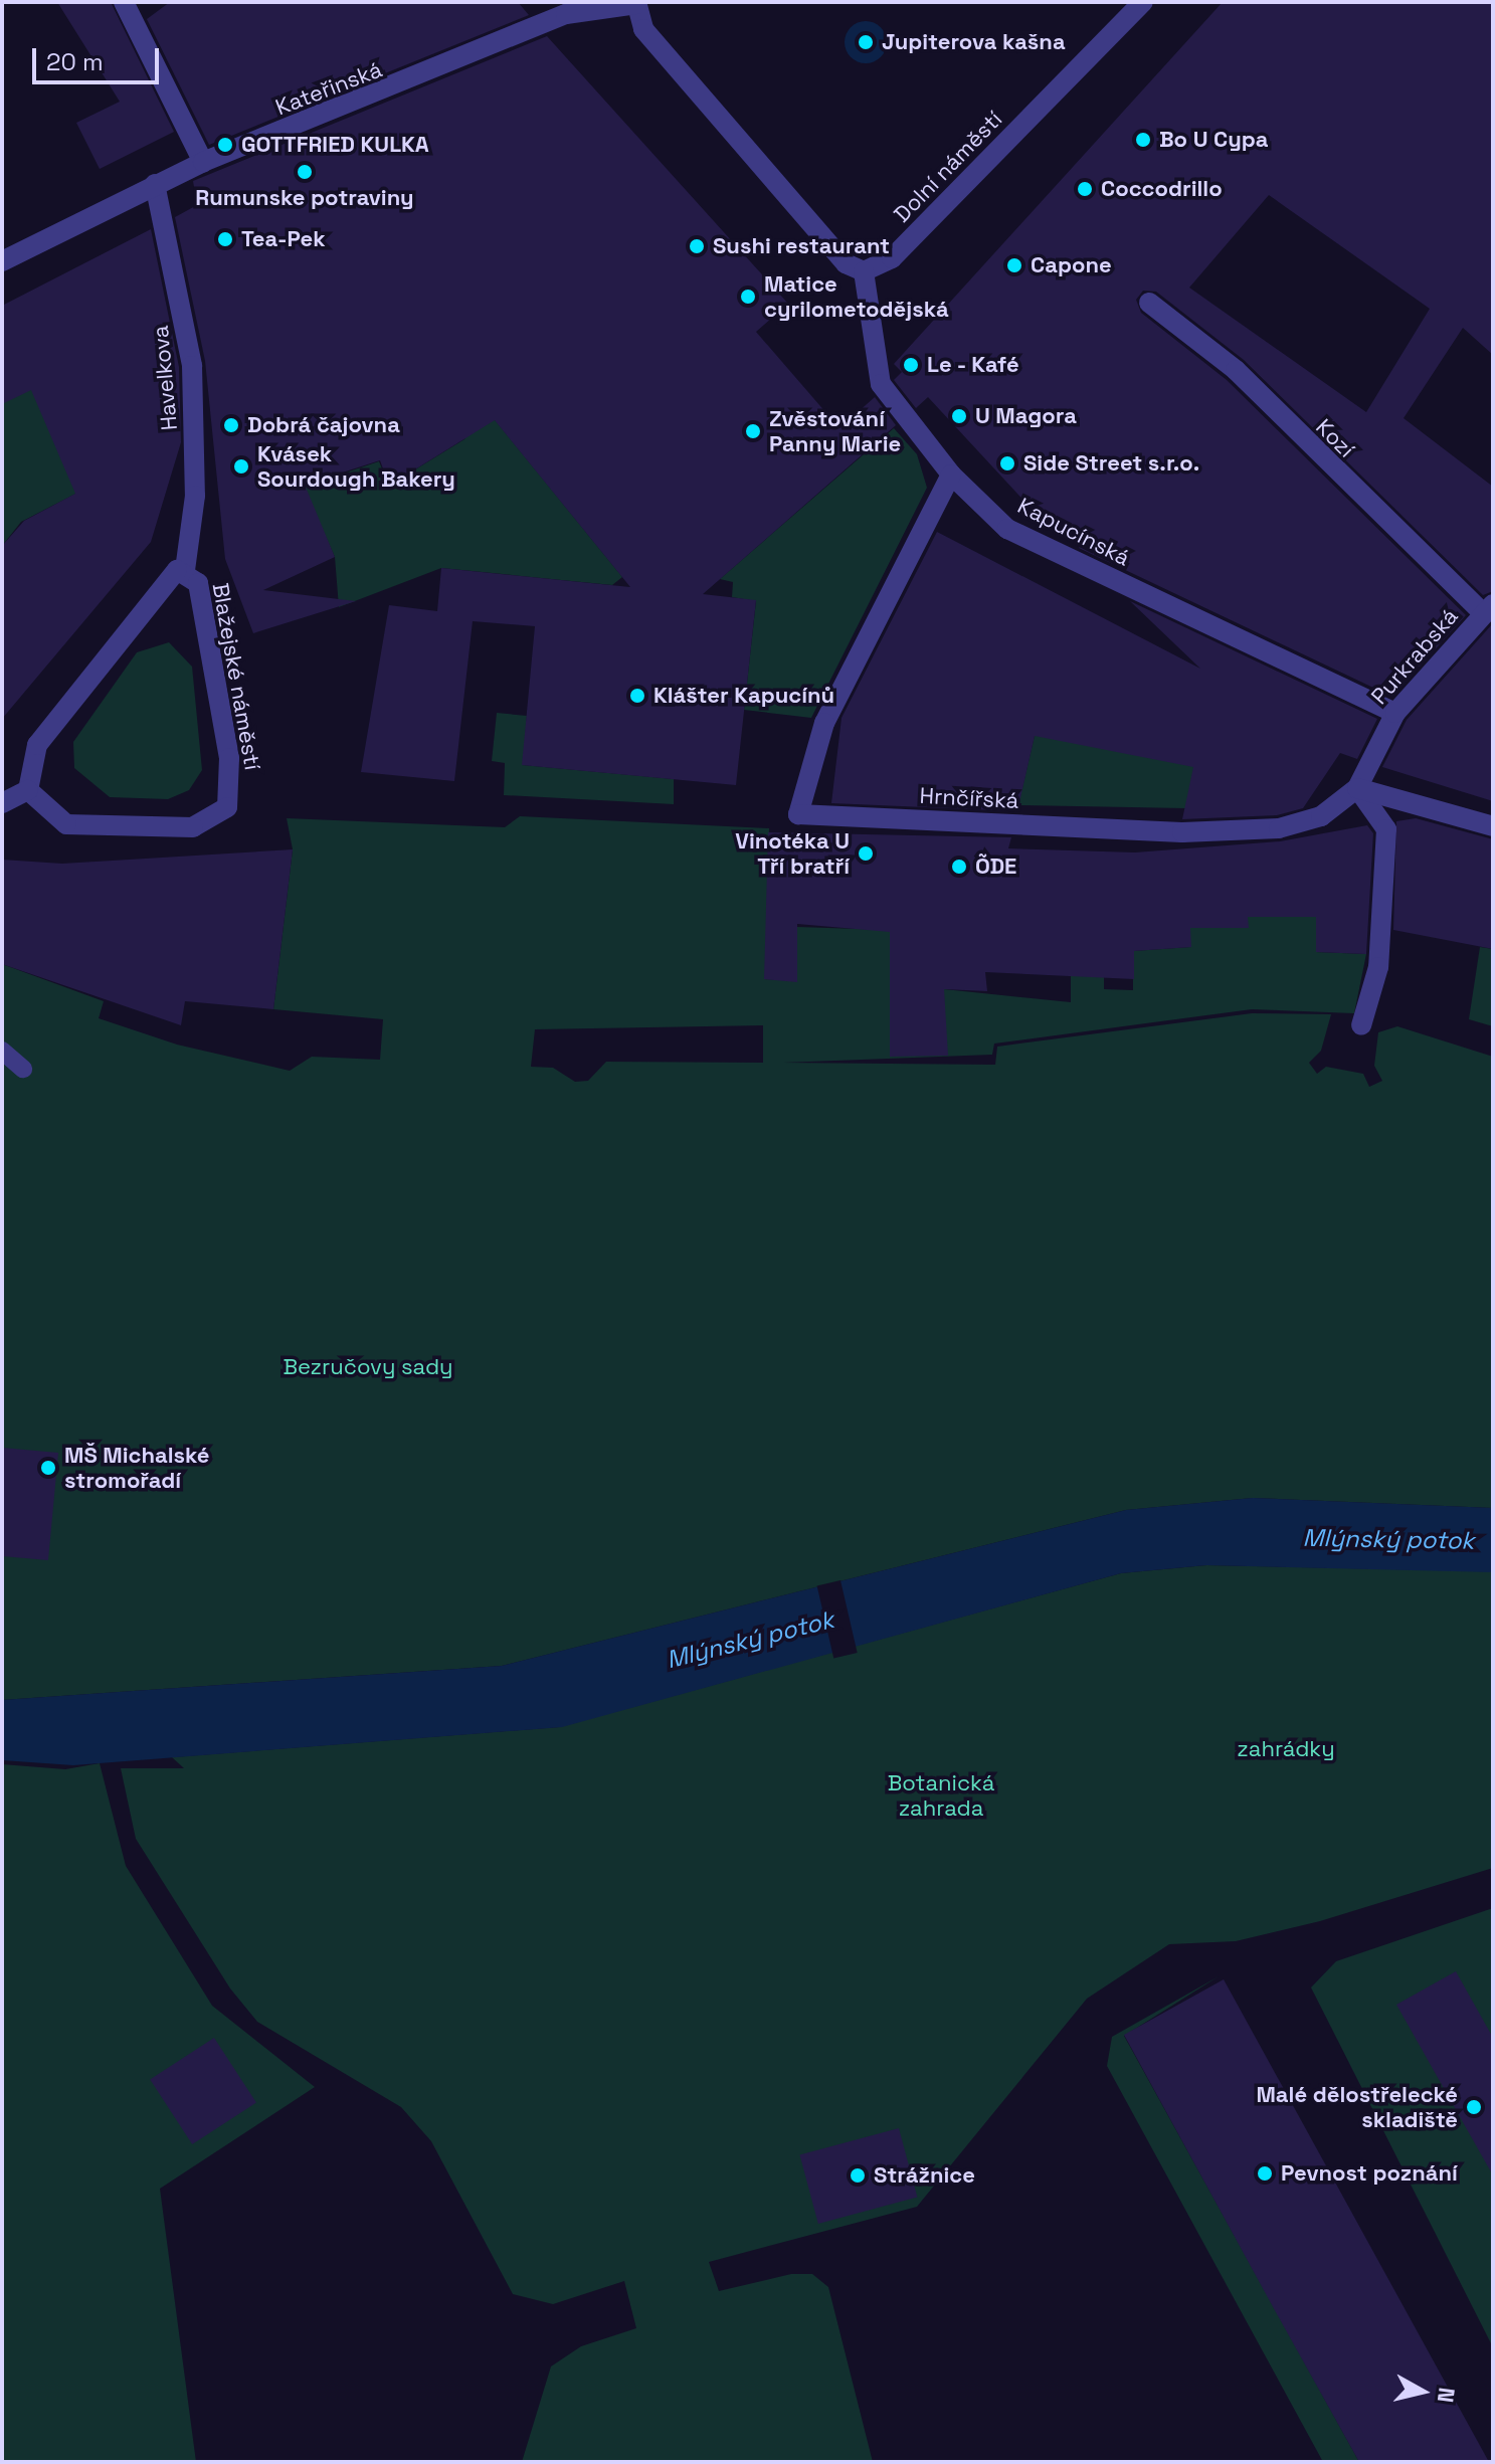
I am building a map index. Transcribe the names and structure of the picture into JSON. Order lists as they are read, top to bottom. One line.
{"streets":{"street":["Kateřinská","Dolní náměstí","Havelkova","Kozí","Kapucínská","Purkrabská","Blažejské náměstí","Hrnčířská"]},"crossings":[["Kateřinská","Havelkova"],["Dolní náměstí","Kapucínská"],["Havelkova","Blažejské náměstí"],["Kozí","Purkrabská"],["Kapucínská","Purkrabská"],["Kapucínská","Hrnčířská"],["Purkrabská","Hrnčířská"]],"water":["Mlýnský potok"],"parks":["Bezručovy sady","zahrádky","Botanická zahrada"],"places":["Jupiterova kašna","Bo U Cypa","GOTTFRIED KULKA","Rumunske potraviny","Coccodrillo","Tea-Pek","Sushi restaurant","Capone","Matice cyrilometodějská","Le - Kafé","U Magora","Dobrá čajovna","Zvěstování Panny Marie","Side Street s.r.o.","Kvásek Sourdough Bakery","Klášter Kapucínů","Vinotéka U Tří bratří","ÕDE","MŠ Michalské stromořadí","Malé dělostřelecké skladiště","Pevnost poznání","Strážnice"],"scale_bar":"20 m","north":"right"}
